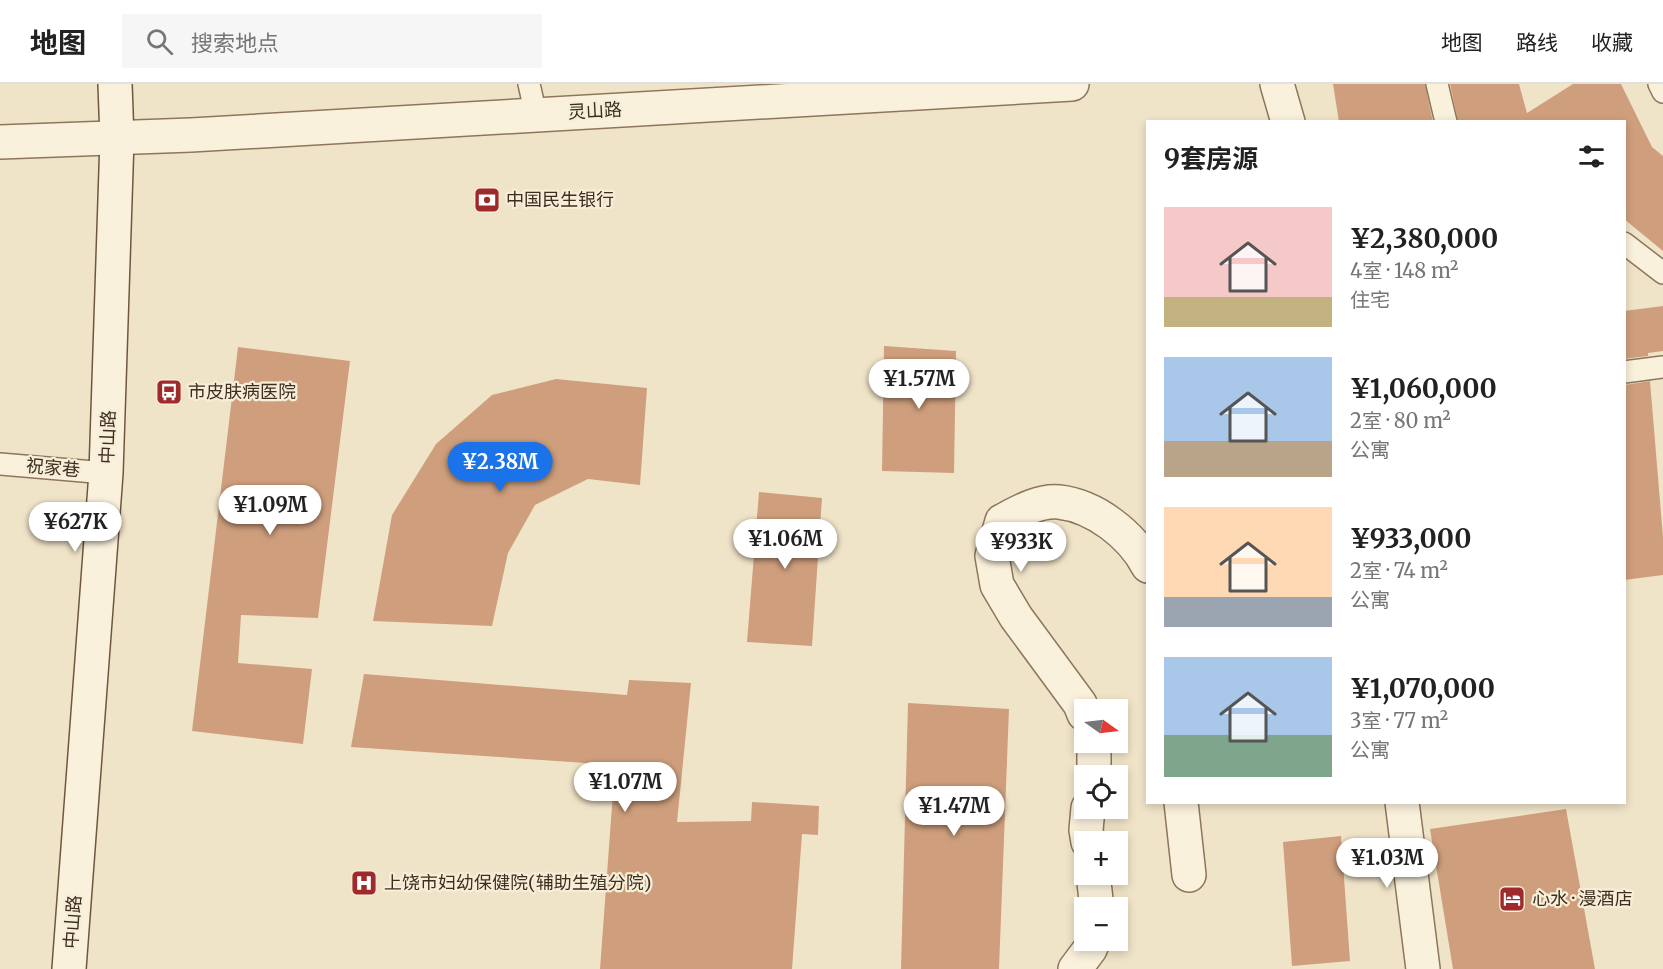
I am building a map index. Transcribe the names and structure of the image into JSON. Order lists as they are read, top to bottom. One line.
{"streets":{"street":["灵山路","中山路"],"lane":["祝家巷"]},"crossings":[["灵山路","中山路"],["中山路","祝家巷"]],"places":{"bank":["中国民生银行"],"bus stop":["市皮肤病医院"],"hospital":["上饶市妇幼保健院(辅助生殖分院)"],"hotel":["心水 · 漫酒店"]},"north":"right","page":{"header":"地图","search":"搜索地点","nav":["地图","路线","收藏"],"heading":"9套房源","list":[{"name":"¥2,380,000","note":"4室 · 148 m² · 住宅"},{"name":"¥1,060,000","note":"2室 · 80 m² · 公寓"},{"name":"¥933,000","note":"2室 · 74 m² · 公寓"},{"name":"¥1,070,000","note":"3室 · 77 m² · 公寓"}],"price":["¥1.57M","¥2.38M","¥1.09M","¥627K","¥1.06M","¥933K","¥1.07M","¥1.47M","¥1.03M"],"map_buttons":["+","−"]}}
